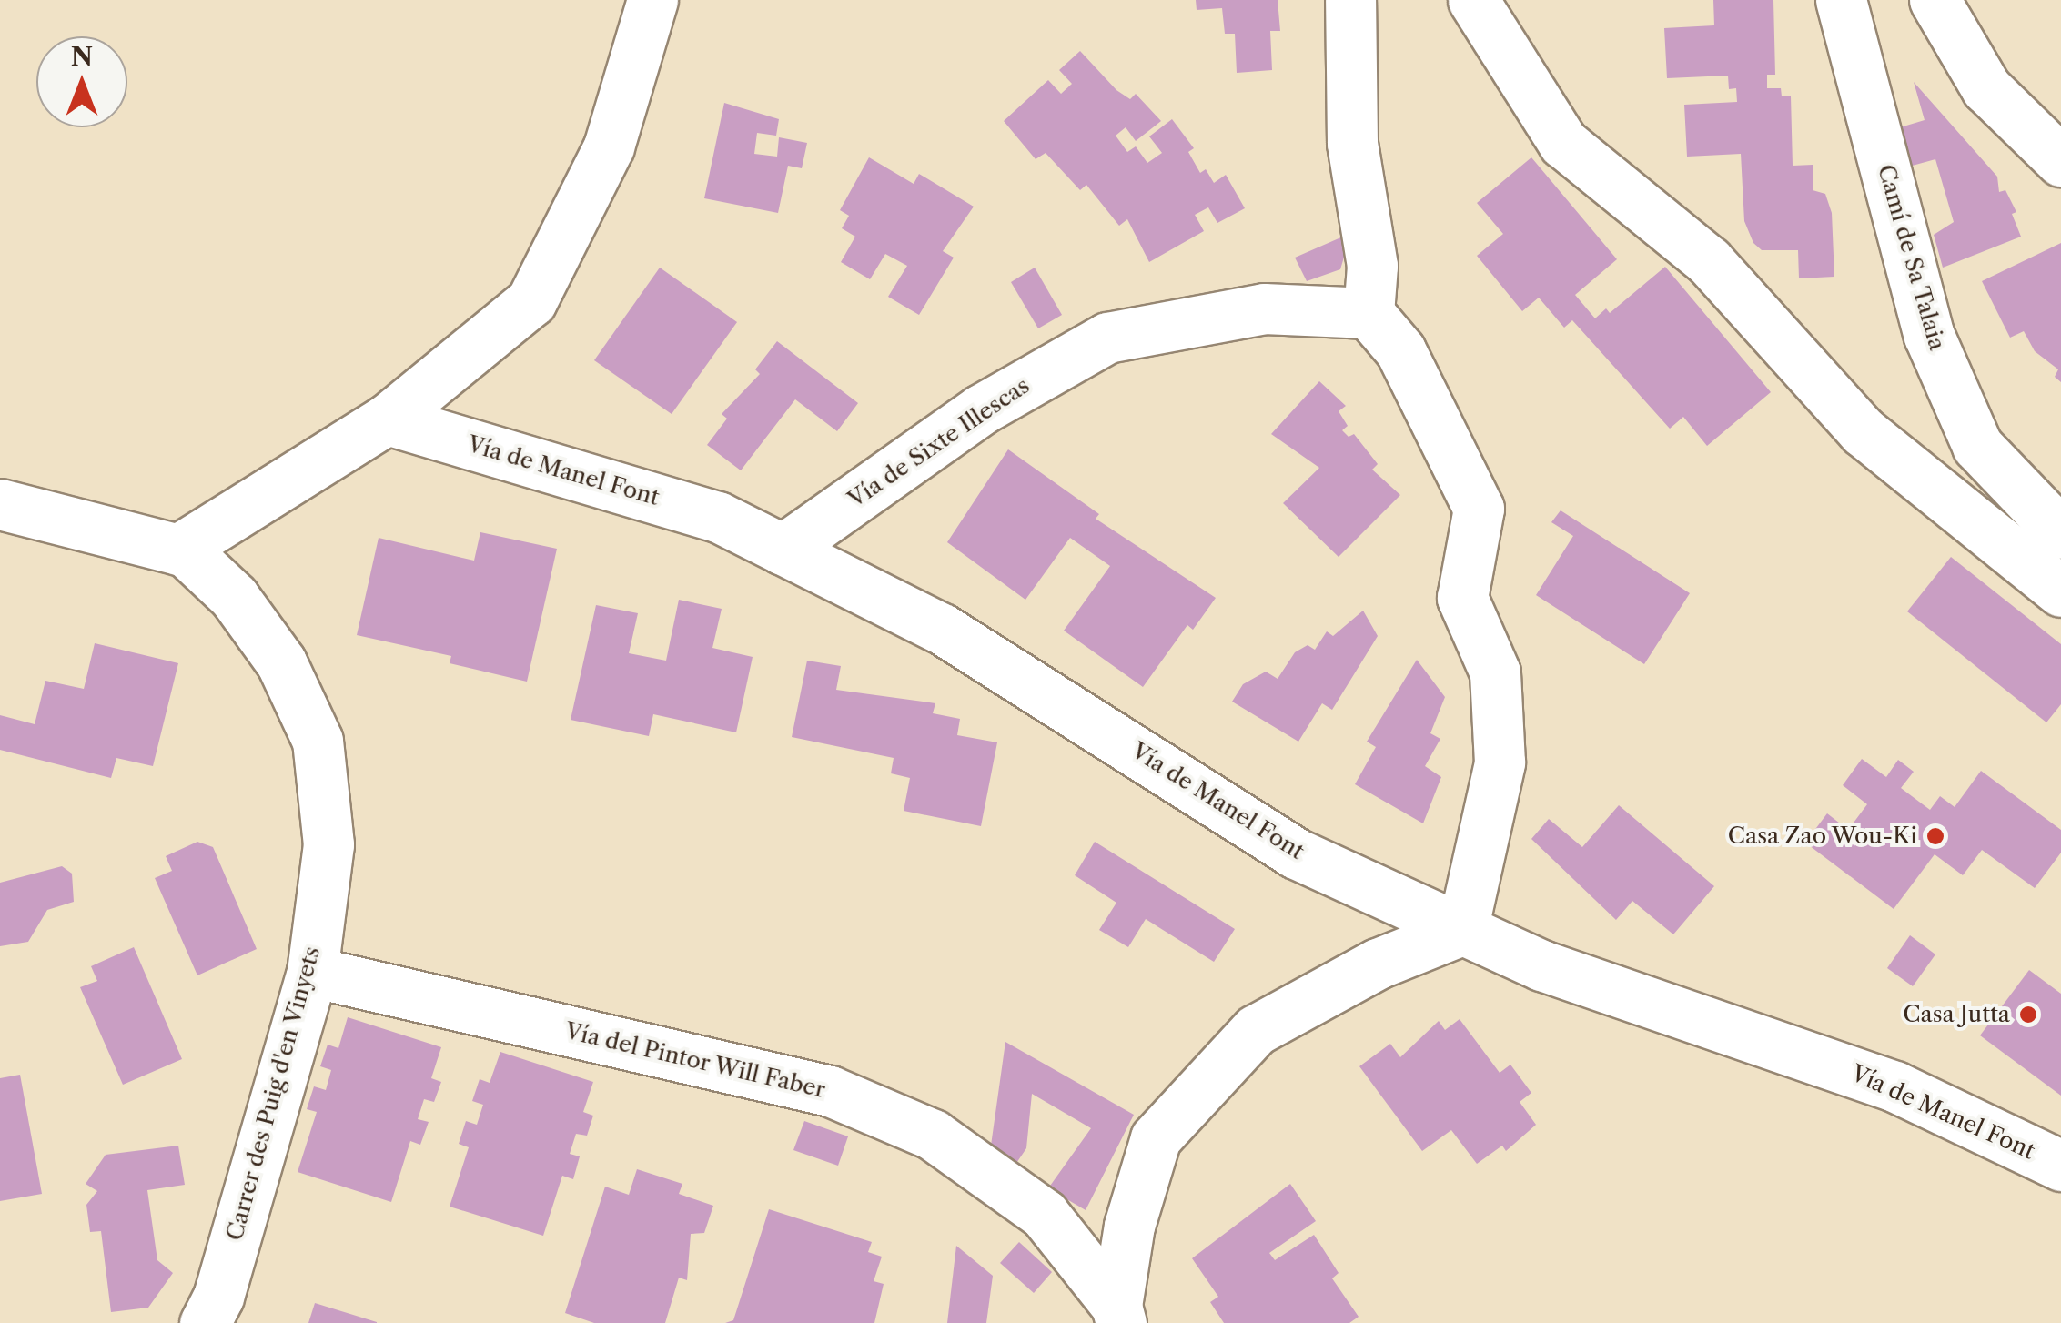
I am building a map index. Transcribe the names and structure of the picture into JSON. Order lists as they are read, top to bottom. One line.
{"streets":{"street":["Camí de Sa Talaia","Vía de Sixte Illescas","Vía de Manel Font","Vía del Pintor Will Faber","Carrer des Puig d'en Vinyets"]},"crossings":[["Vía de Sixte Illescas","Vía de Manel Font"],["Vía del Pintor Will Faber","Carrer des Puig d'en Vinyets"]],"places":["Casa Zao Wou-Ki","Casa Jutta"],"north":"top"}
